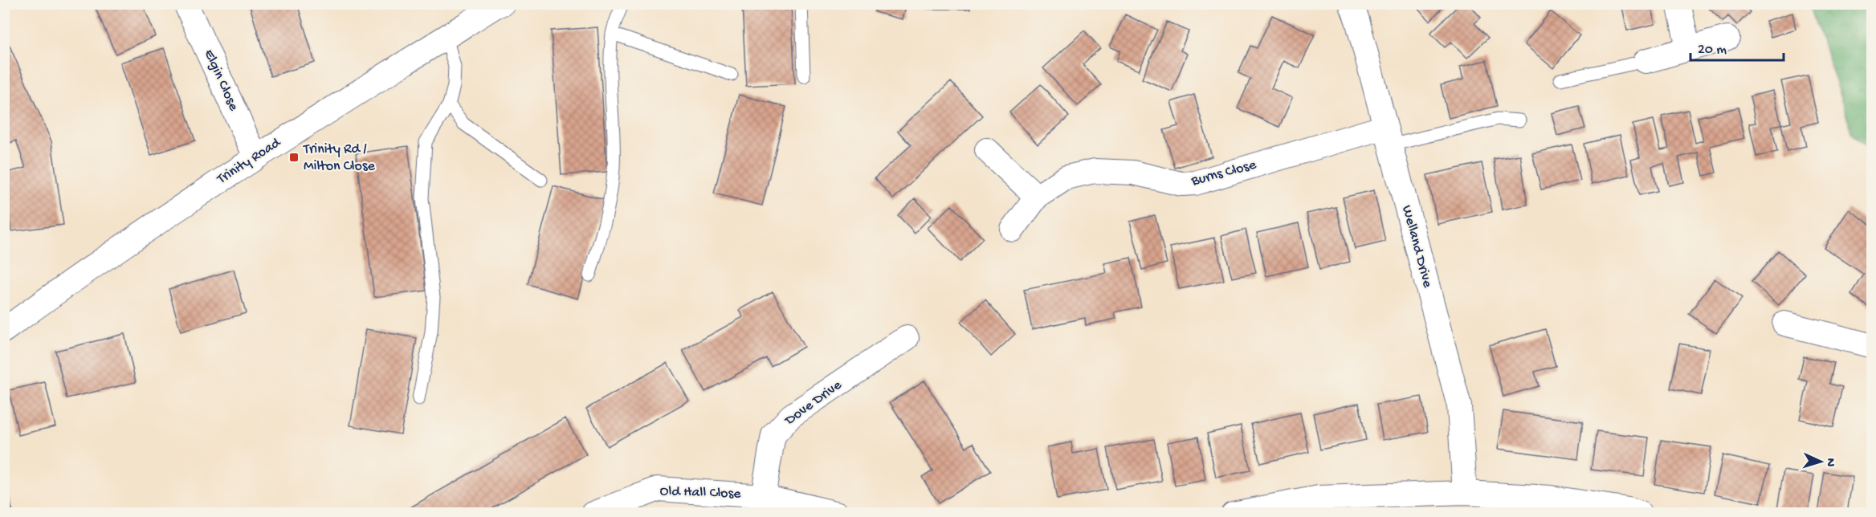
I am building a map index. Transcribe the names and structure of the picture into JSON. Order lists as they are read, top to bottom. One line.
{"streets":{"street":["Elgin Close","Trinity Road","Burns Close","Welland Drive","Dove Drive","Old Hall Close"]},"crossings":[["Elgin Close","Trinity Road"],["Burns Close","Welland Drive"],["Dove Drive","Old Hall Close"]],"places":{"transit":["Trinity Rd / Milton Close"]},"scale_bar":"20 m","north":"right"}
